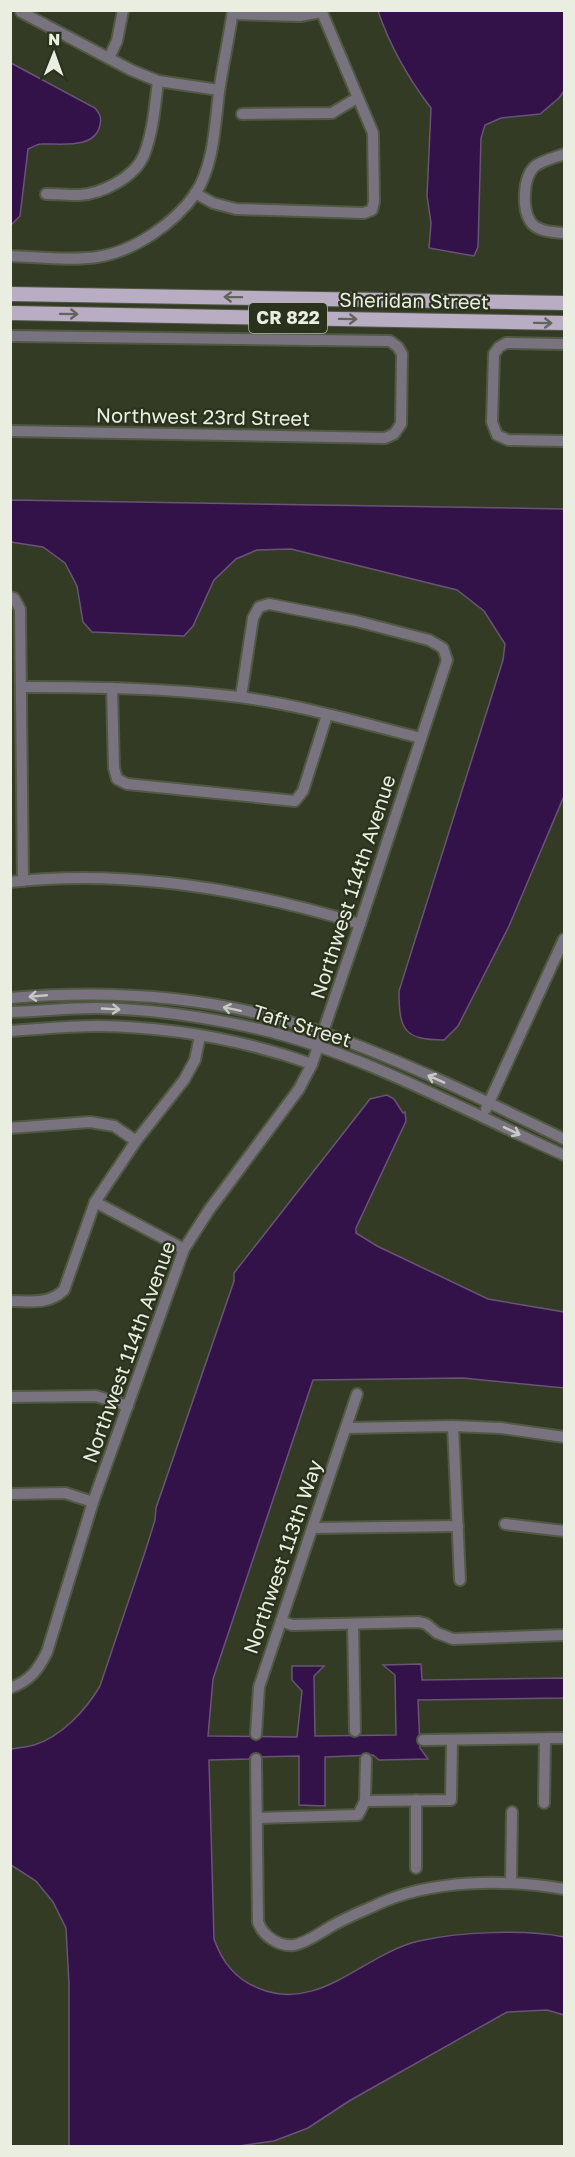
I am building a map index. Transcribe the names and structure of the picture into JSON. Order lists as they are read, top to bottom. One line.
{"streets":{"main road":["Sheridan Street","CR 822"],"street":["Northwest 23rd Street","Northwest 114th Avenue","Taft Street","Northwest 113th Way"]},"crossings":[["Sheridan Street","Northwest 23rd Street"],["Northwest 114th Avenue","Taft Street"]],"north":"top"}
